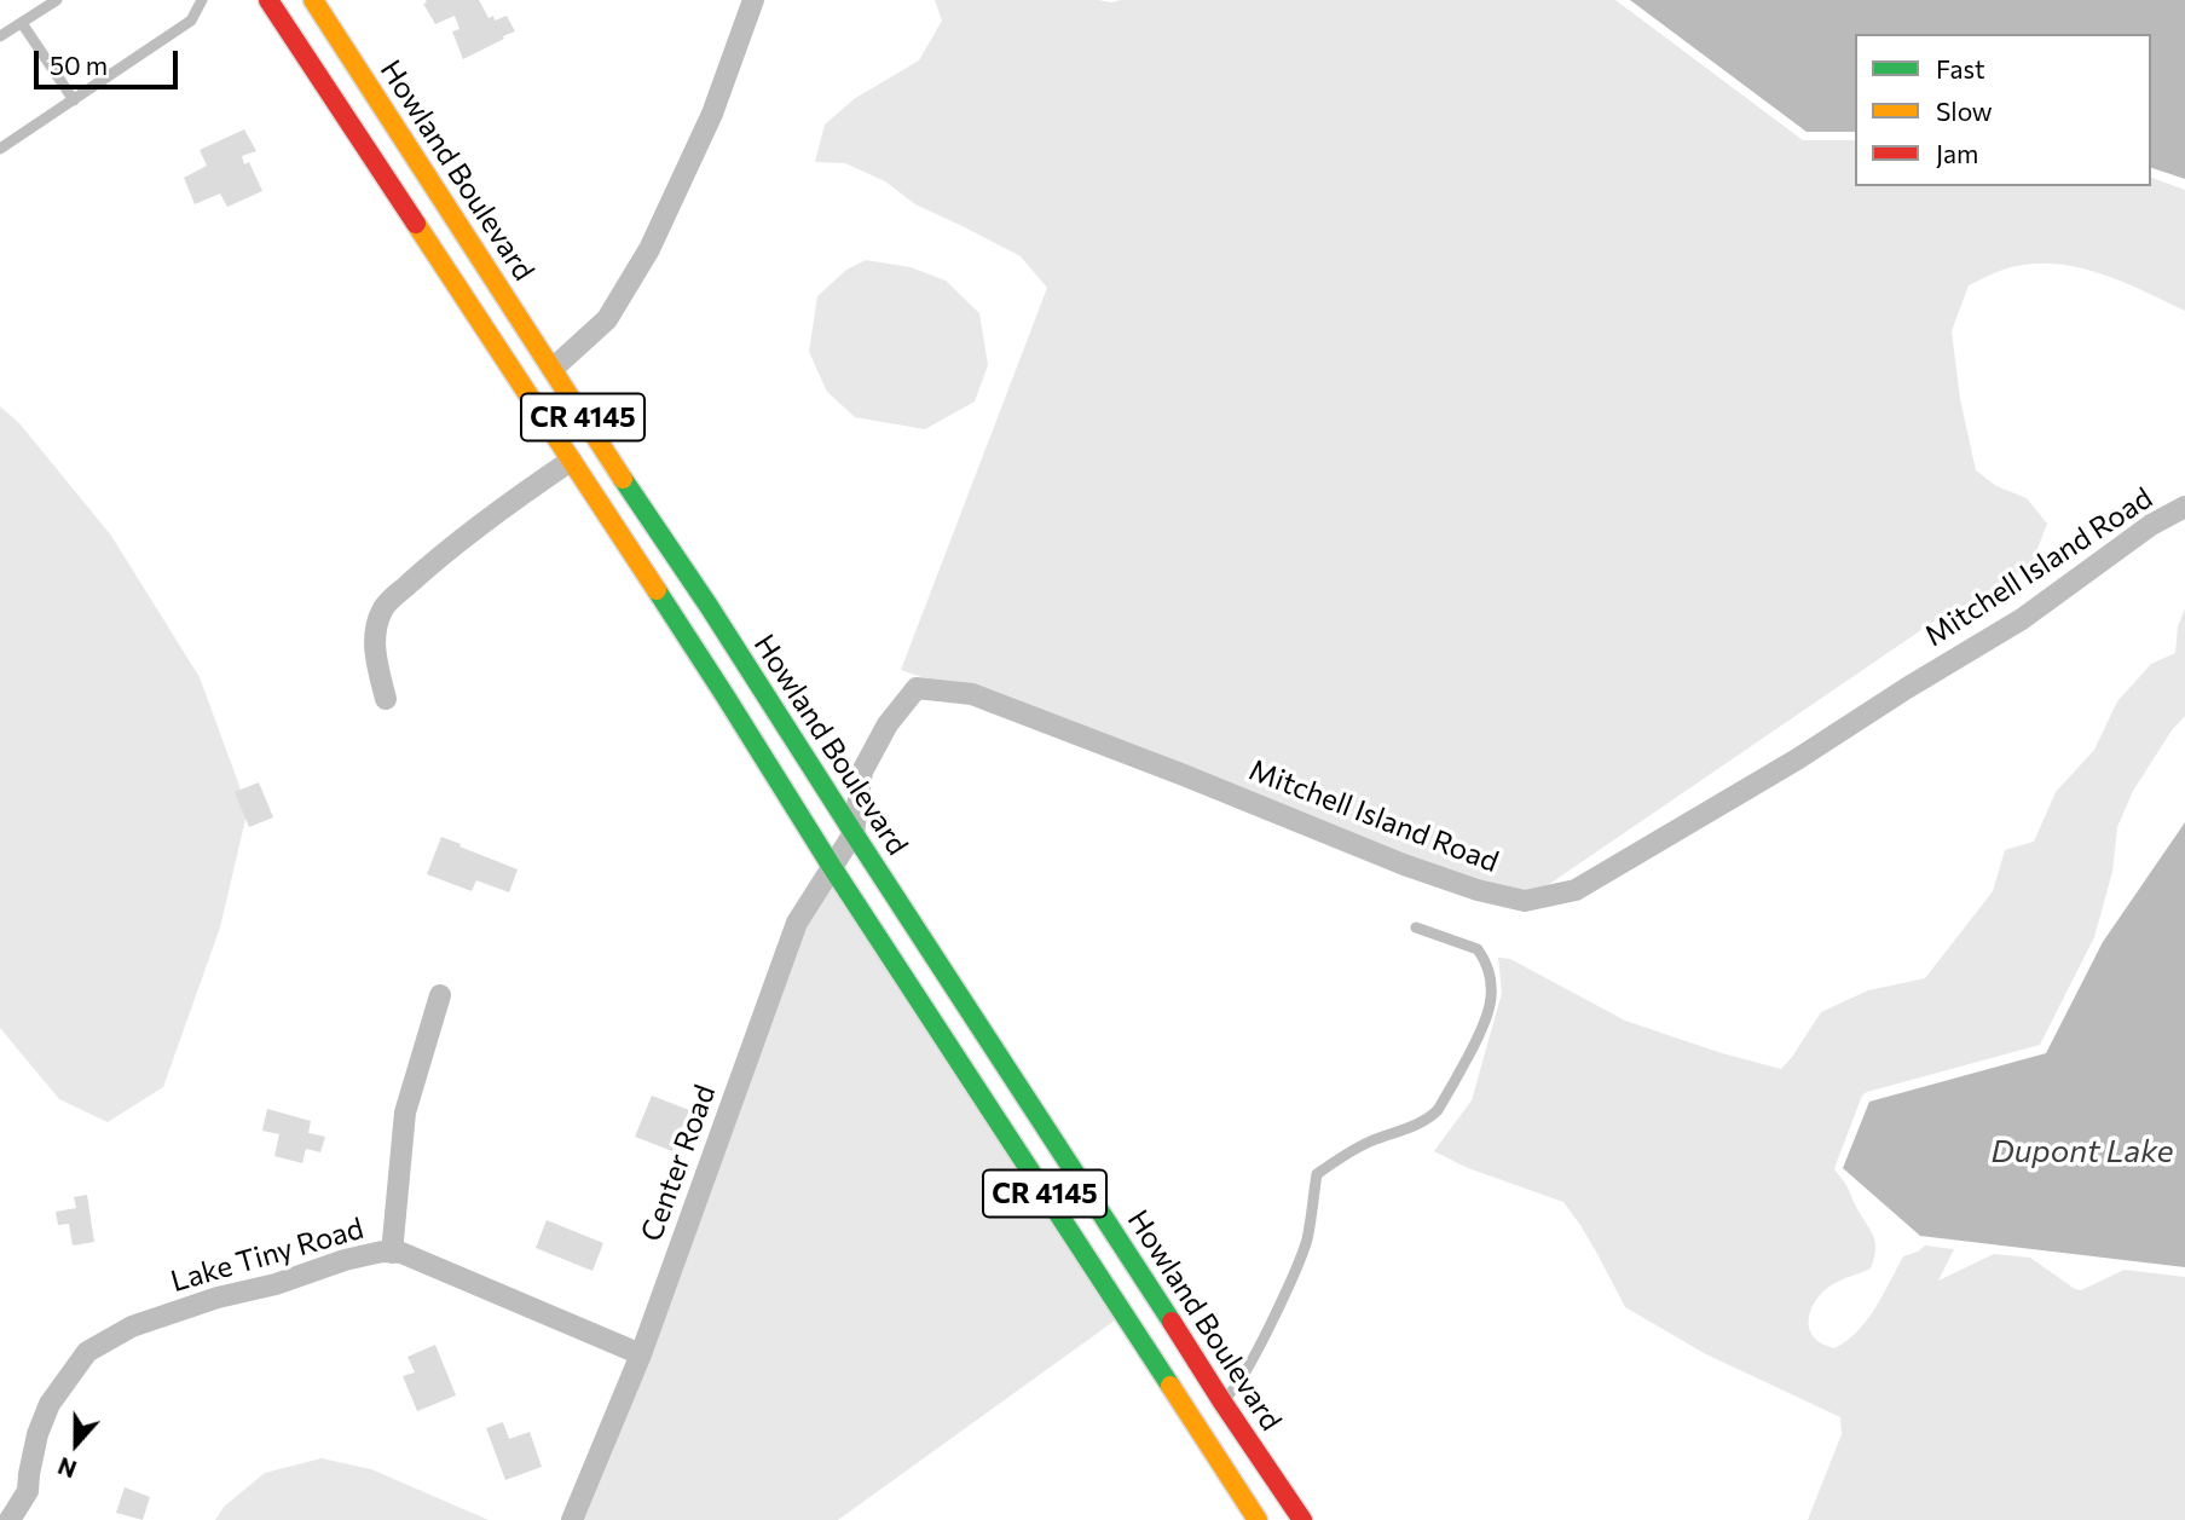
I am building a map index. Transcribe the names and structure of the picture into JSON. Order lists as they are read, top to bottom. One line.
{"streets":{"main road":["Howland Boulevard","CR 4145"],"street":["Mitchell Island Road","Center Road","Lake Tiny Road"]},"crossings":[["Howland Boulevard","Mitchell Island Road"],["Howland Boulevard","Center Road"],["CR 4145","Center Road"],["Mitchell Island Road","Center Road"],["Center Road","Lake Tiny Road"]],"water":["Dupont Lake"],"legend":["Fast","Slow","Jam"],"scale_bar":"50 m","north":"bottom"}
